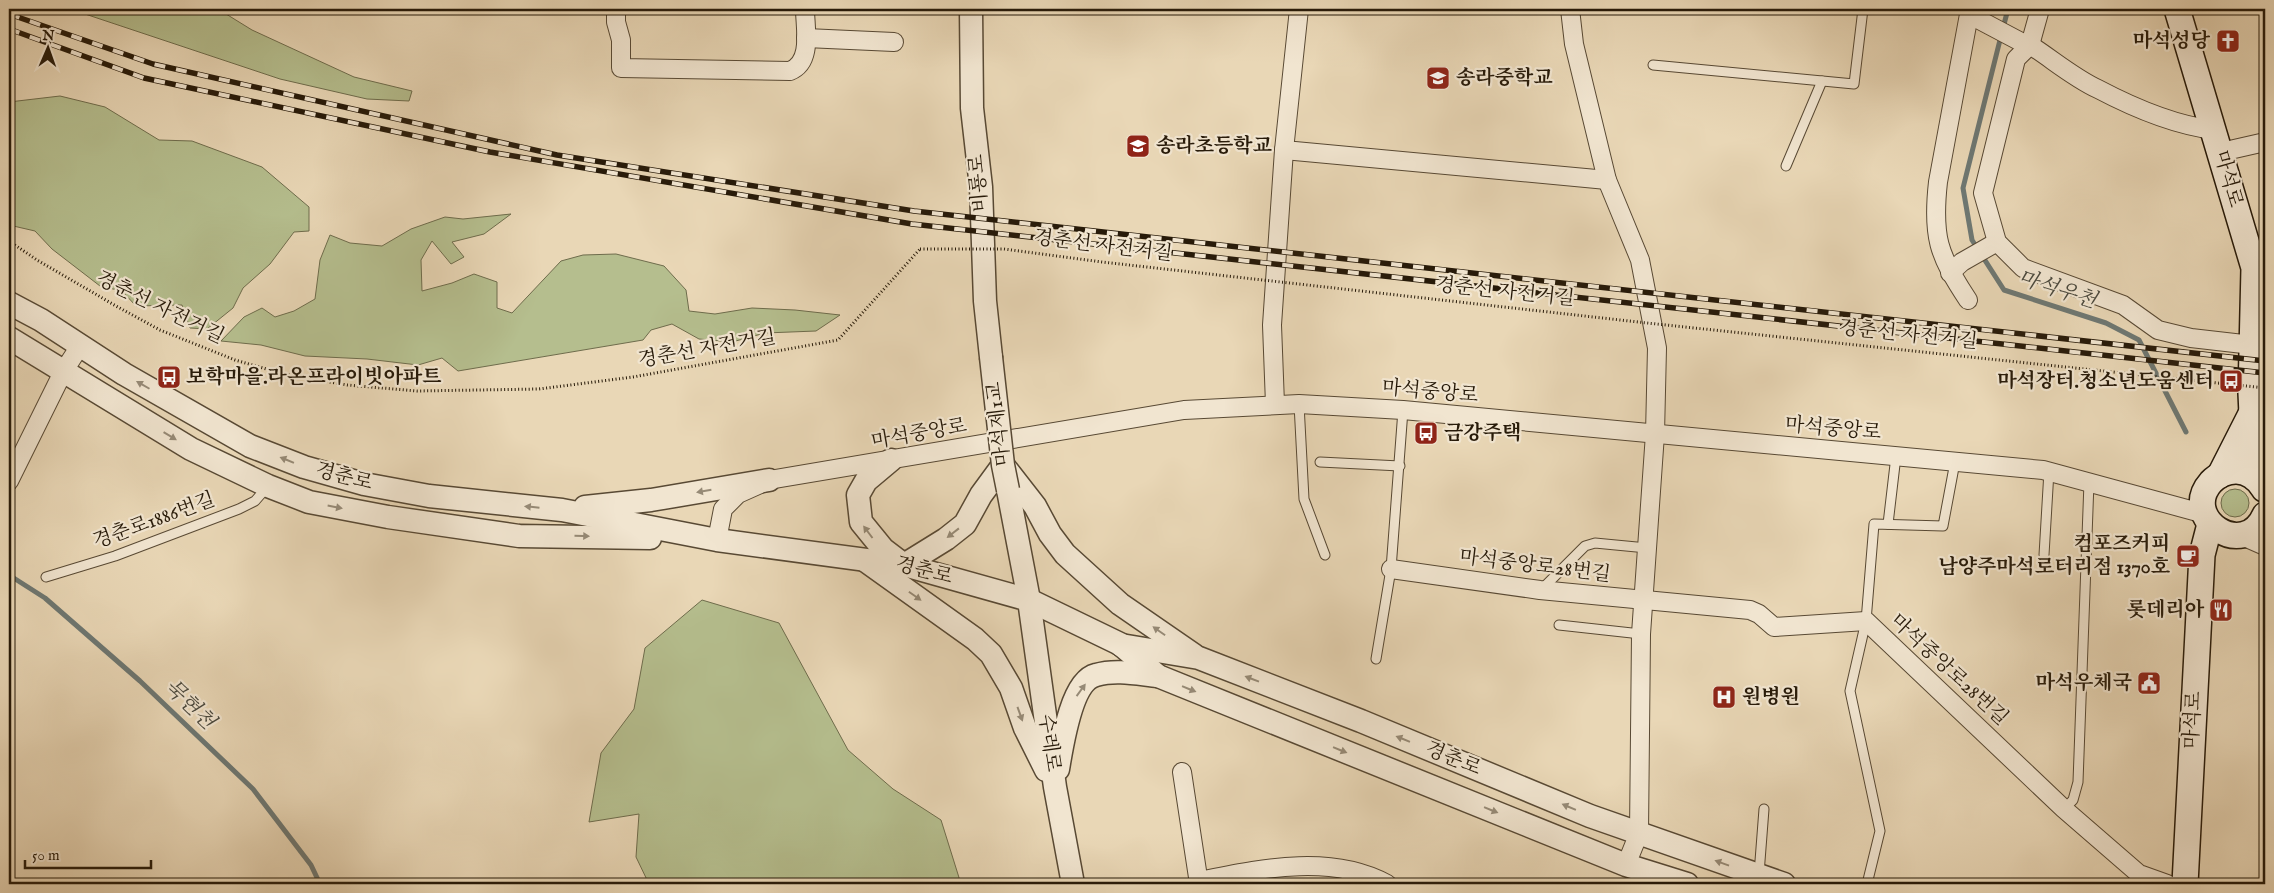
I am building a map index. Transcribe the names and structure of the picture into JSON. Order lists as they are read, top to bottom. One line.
{"streets":{"main road":["마석로"],"street":["비룡로","마석중앙로","마석제1교","경춘로","마석중앙로28번길","수레로"],"lane":["경춘로1886번길"],"path":["경춘선 자전거길"]},"crossings":[["마석로","마석중앙로"],["비룡로","마석제1교"],["마석중앙로","경춘로"],["마석제1교","경춘로"],["마석제1교","수레로"],["경춘로","경춘로1886번길"],["경춘로","수레로"]],"water":["마석우천","묵현천"],"places":{"church":["마석성당"],"school or university":["송라중학교","송라초등학교"],"bus stop":["보학마을.라온프라이빗아파트","마석장터.청소년도움센터","금강주택"],"cafe":["컴포즈커피 남양주마석로터리점 1370호"],"restaurant":["롯데리아"],"public building":["마석우체국"],"hospital":["원병원"]},"scale_bar":"50 m","north":"top"}
